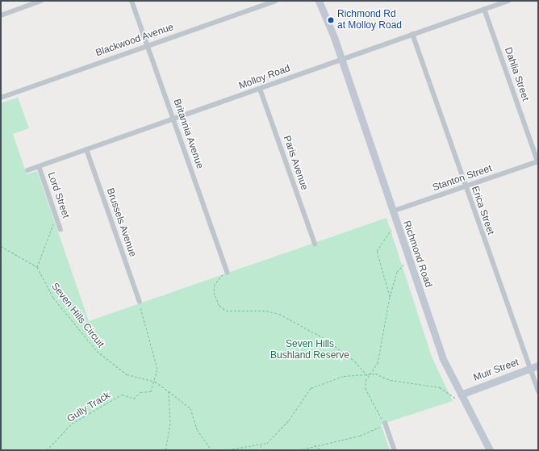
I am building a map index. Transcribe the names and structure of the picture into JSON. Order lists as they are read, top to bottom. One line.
{"streets":{"main road":["Richmond Road","Muir Street"],"street":["Blackwood Avenue","Dahlia Street","Molloy Road","Britannia Avenue","Paris Avenue","Stanton Street","Lord Street","Erica Street","Brussels Avenue"],"path":["Seven Hills Circuit","Gully Track"]},"crossings":[["Blackwood Avenue","Britannia Avenue"],["Dahlia Street","Molloy Road"],["Dahlia Street","Stanton Street"],["Molloy Road","Britannia Avenue"],["Molloy Road","Paris Avenue"],["Molloy Road","Lord Street"],["Molloy Road","Erica Street"],["Molloy Road","Brussels Avenue"],["Molloy Road","Richmond Road"],["Stanton Street","Erica Street"],["Stanton Street","Richmond Road"],["Erica Street","Muir Street"],["Richmond Road","Muir Street"],["Seven Hills Circuit","Gully Track"]],"parks":["Seven Hills Bushland Reserve"],"places":["Richmond Rd at Molloy Road"]}
